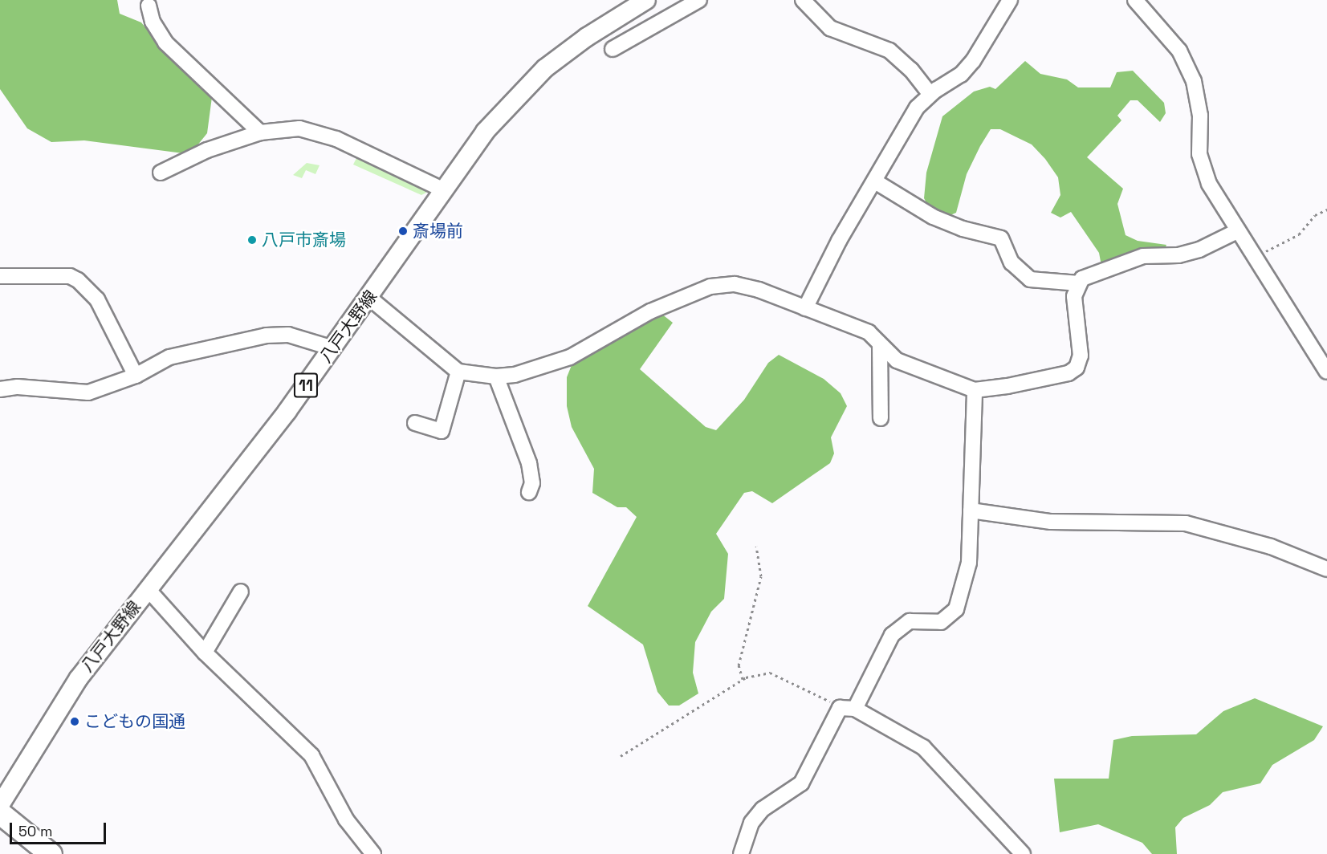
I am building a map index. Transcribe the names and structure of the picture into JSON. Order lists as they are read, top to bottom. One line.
{"streets":{"main road":["八戸大野線","11"]},"places":["斎場前","八戸市斎場","こどもの国通"],"scale_bar":"50 m"}
